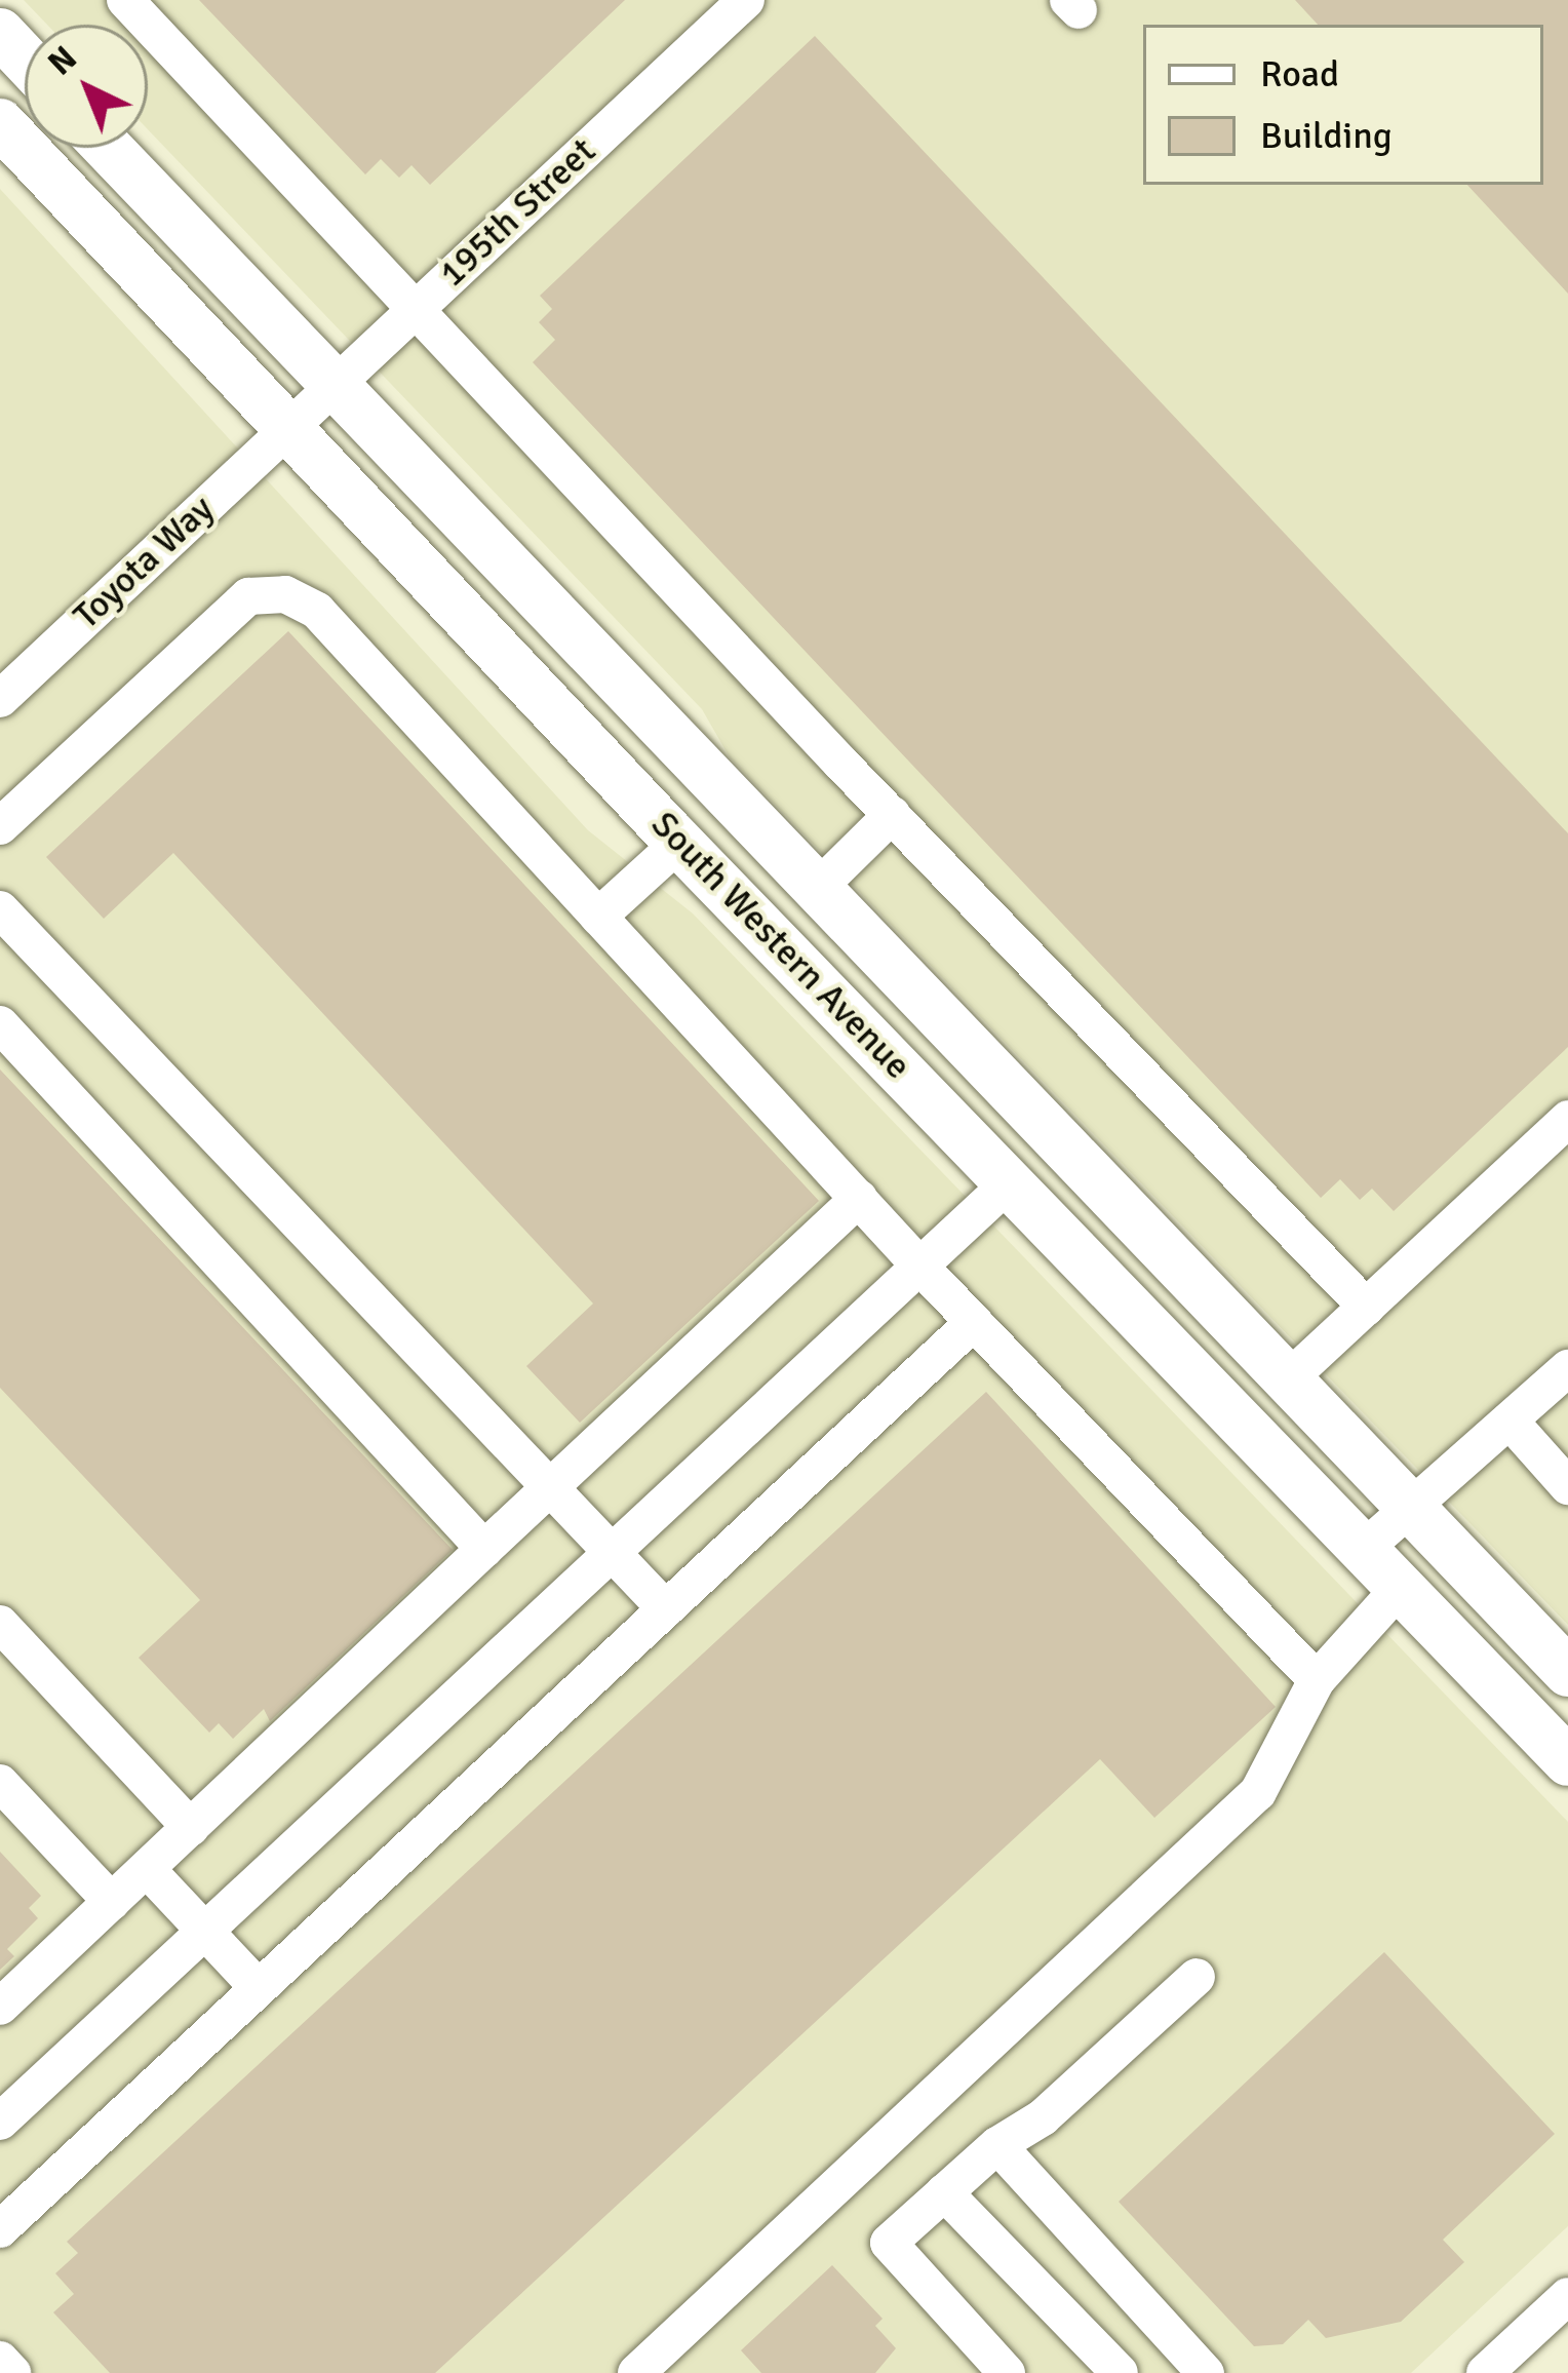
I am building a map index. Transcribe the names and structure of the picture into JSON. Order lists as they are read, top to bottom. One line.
{"streets":{"main road":["South Western Avenue"],"street":["195th Street","Toyota Way"]},"crossings":[["195th Street","Toyota Way"],["195th Street","South Western Avenue"],["Toyota Way","South Western Avenue"]],"legend":["Road","Building"],"north":"top left"}
